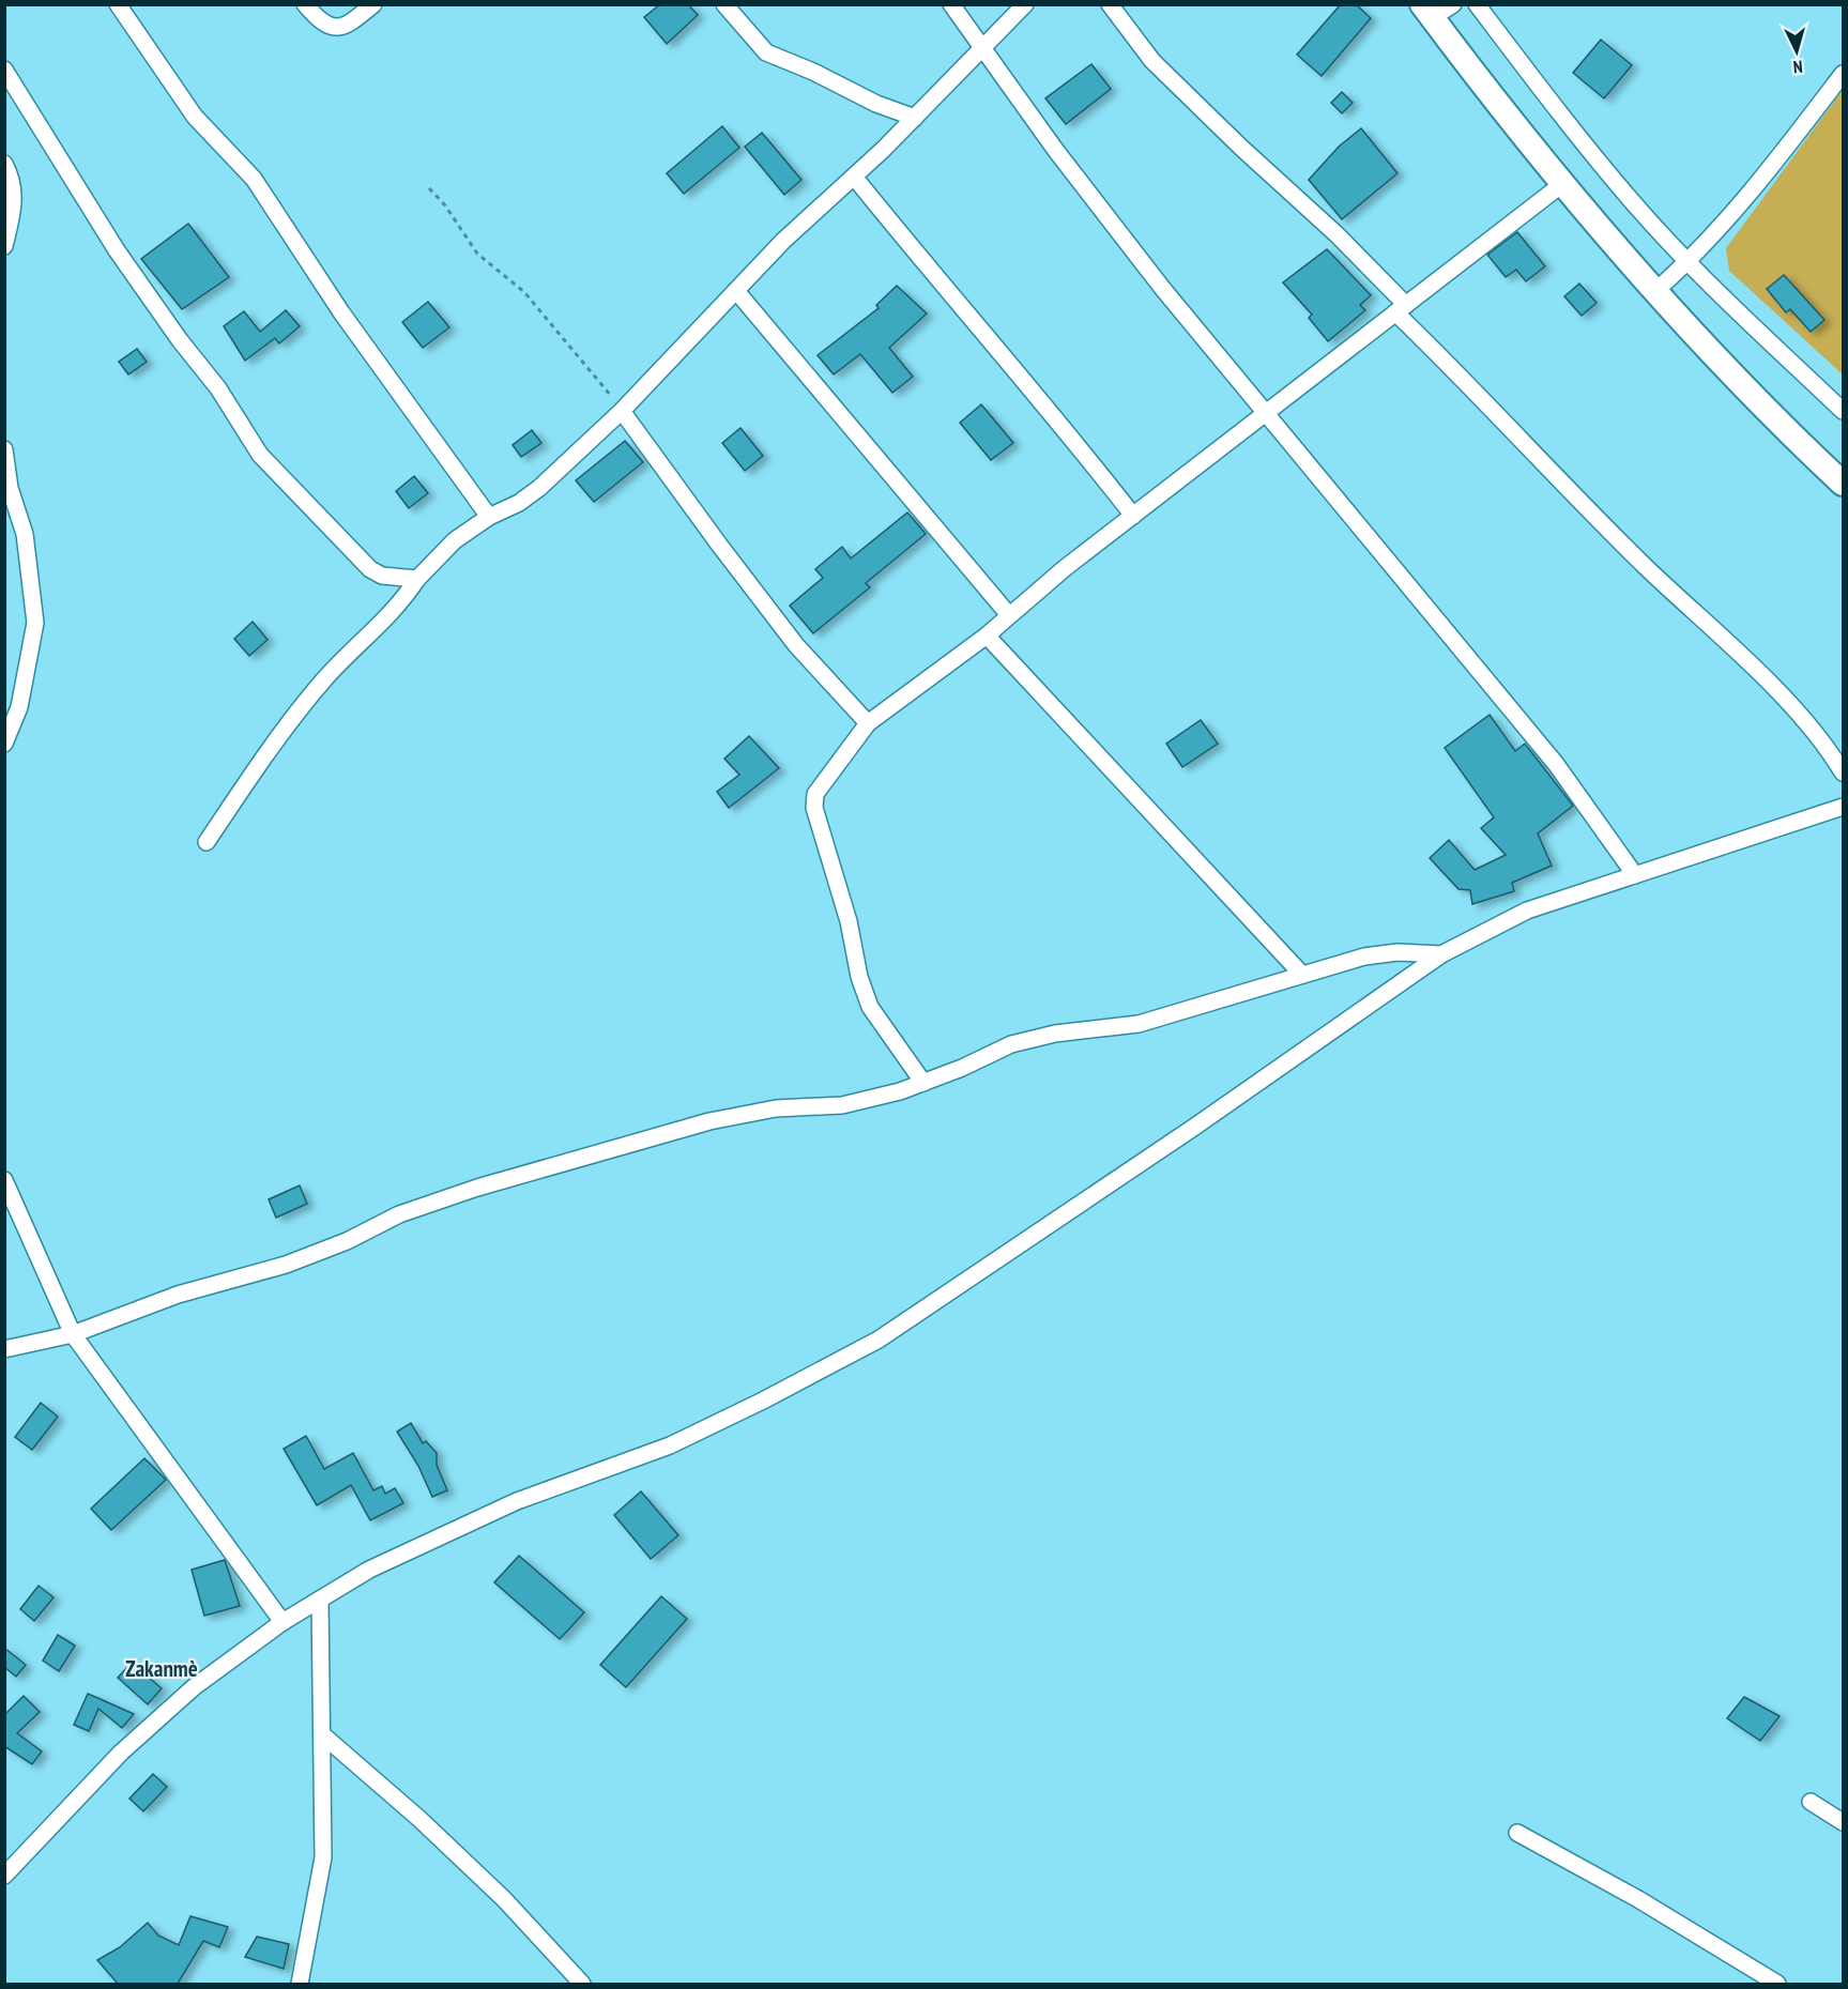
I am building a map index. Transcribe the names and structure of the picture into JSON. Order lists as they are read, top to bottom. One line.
{"districts":["Zakanmè"],"north":"bottom"}
